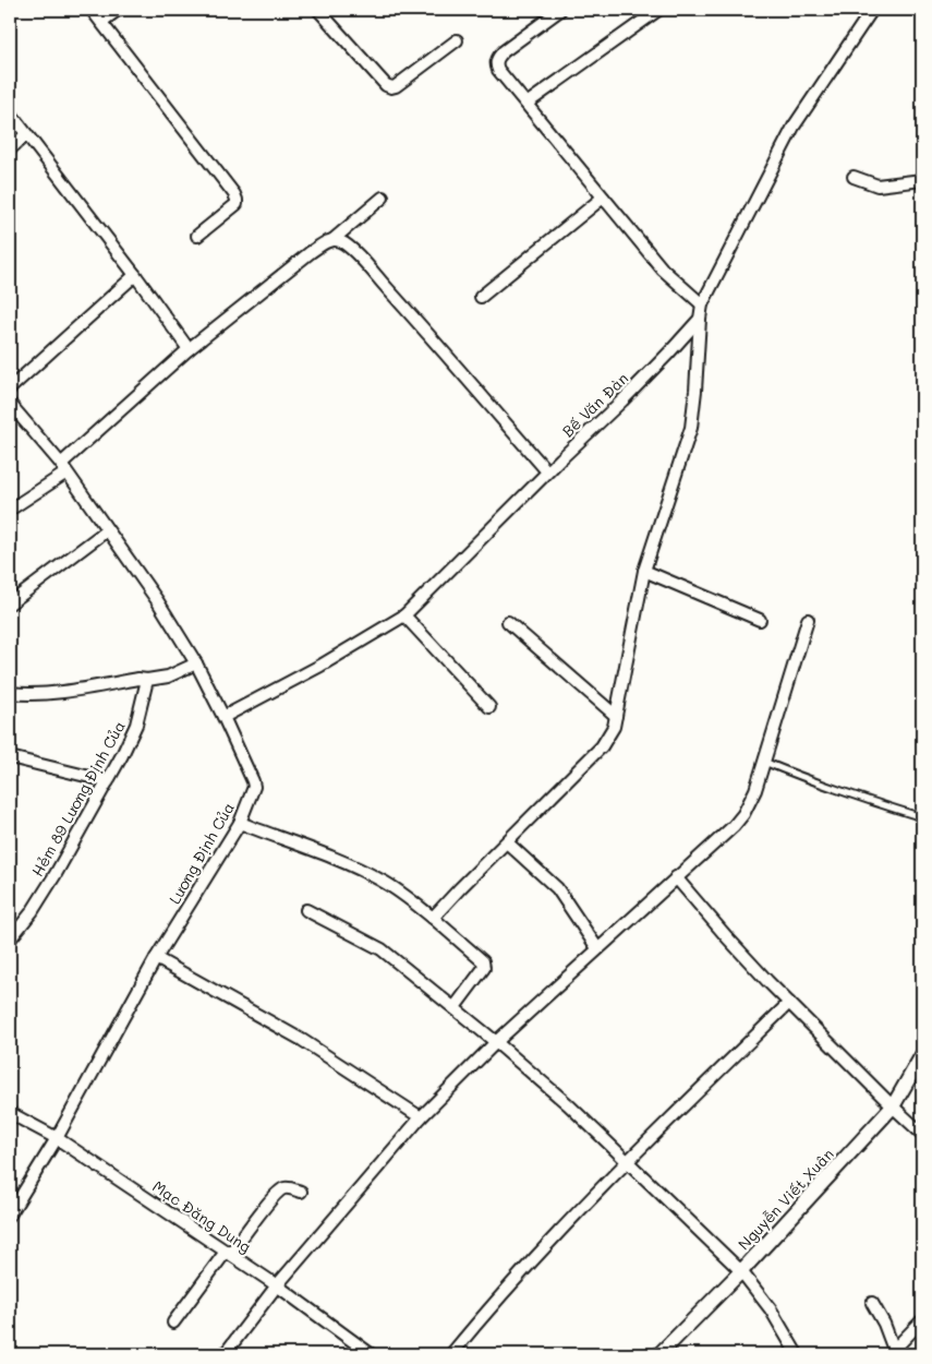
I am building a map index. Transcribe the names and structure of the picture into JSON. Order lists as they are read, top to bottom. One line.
{"streets":{"street":["Bế Văn Đàn","Hẻm 89 Lương Định Của","Lương Định Của","Nguyễn Viết Xuân","Mạc Đăng Dung"]},"crossings":[["Bế Văn Đàn","Lương Định Của"],["Lương Định Của","Mạc Đăng Dung"]]}
